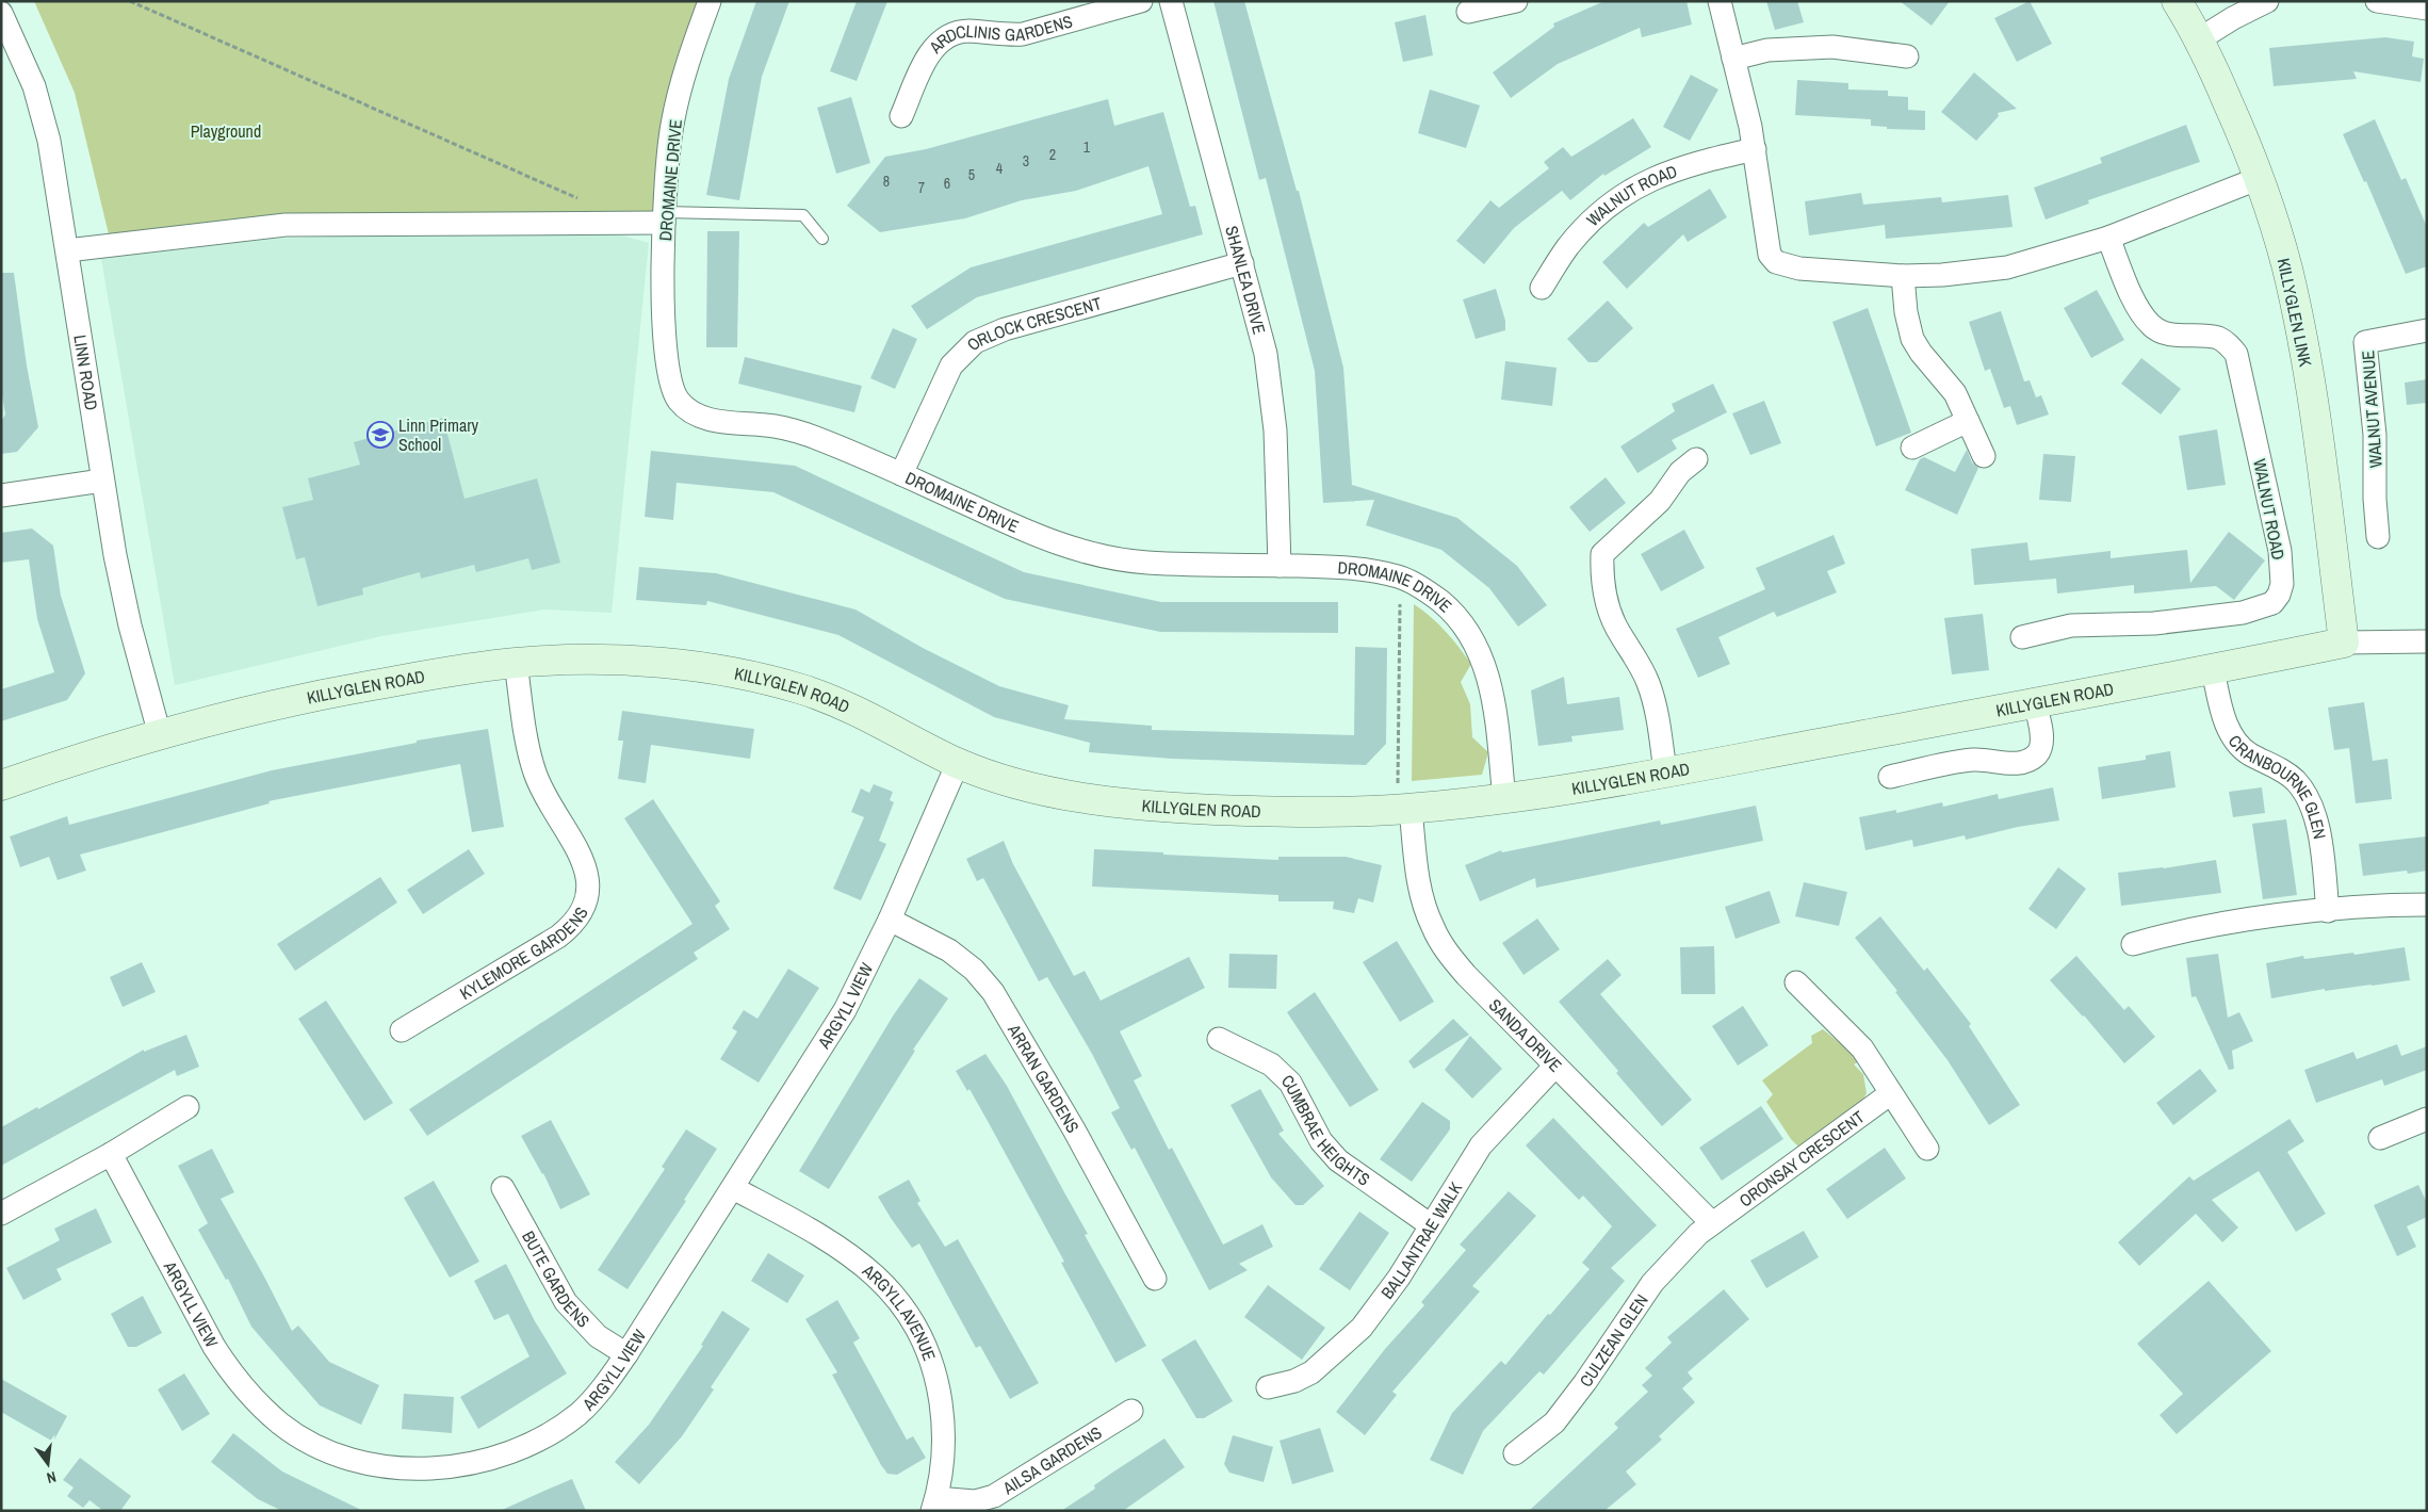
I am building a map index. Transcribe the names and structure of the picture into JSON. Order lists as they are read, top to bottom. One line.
{"streets":{"street":["ARDCLINIS GARDENS","DROMAINE DRIVE","WALNUT ROAD","SHANLEA DRIVE","KILLYGLEN LINK","ORLOCK CRESCENT","LINN ROAD","WALNUT AVENUE","KILLYGLEN ROAD","CRANBOURNE GLEN","KYLEMORE GARDENS","ARGYLL VIEW","SANDA DRIVE","ARRAN GARDENS","CUMBRAE HEIGHTS","ORONSAY CRESCENT","BALLANTRAE WALK","BUTE GARDENS","ARGYLL AVENUE","CULZEAN GLEN","AILSA GARDENS"]},"crossings":[["DROMAINE DRIVE","SHANLEA DRIVE"],["DROMAINE DRIVE","ORLOCK CRESCENT"],["DROMAINE DRIVE","KILLYGLEN ROAD"],["SHANLEA DRIVE","ORLOCK CRESCENT"],["KILLYGLEN LINK","KILLYGLEN ROAD"],["LINN ROAD","KILLYGLEN ROAD"],["KILLYGLEN ROAD","CRANBOURNE GLEN"],["KILLYGLEN ROAD","KYLEMORE GARDENS"],["KILLYGLEN ROAD","ARGYLL VIEW"],["KILLYGLEN ROAD","SANDA DRIVE"],["ARGYLL VIEW","ARRAN GARDENS"],["ARGYLL VIEW","BUTE GARDENS"],["ARGYLL VIEW","ARGYLL AVENUE"],["SANDA DRIVE","ORONSAY CRESCENT"],["SANDA DRIVE","BALLANTRAE WALK"],["SANDA DRIVE","CULZEAN GLEN"],["CUMBRAE HEIGHTS","BALLANTRAE WALK"],["ORONSAY CRESCENT","CULZEAN GLEN"],["ARGYLL AVENUE","AILSA GARDENS"]],"parks":["Playground"],"places":{"school or university":["Linn Primary School"]},"house_numbers":["1","2","3","4","5","8","6","7"],"north":"bottom"}
